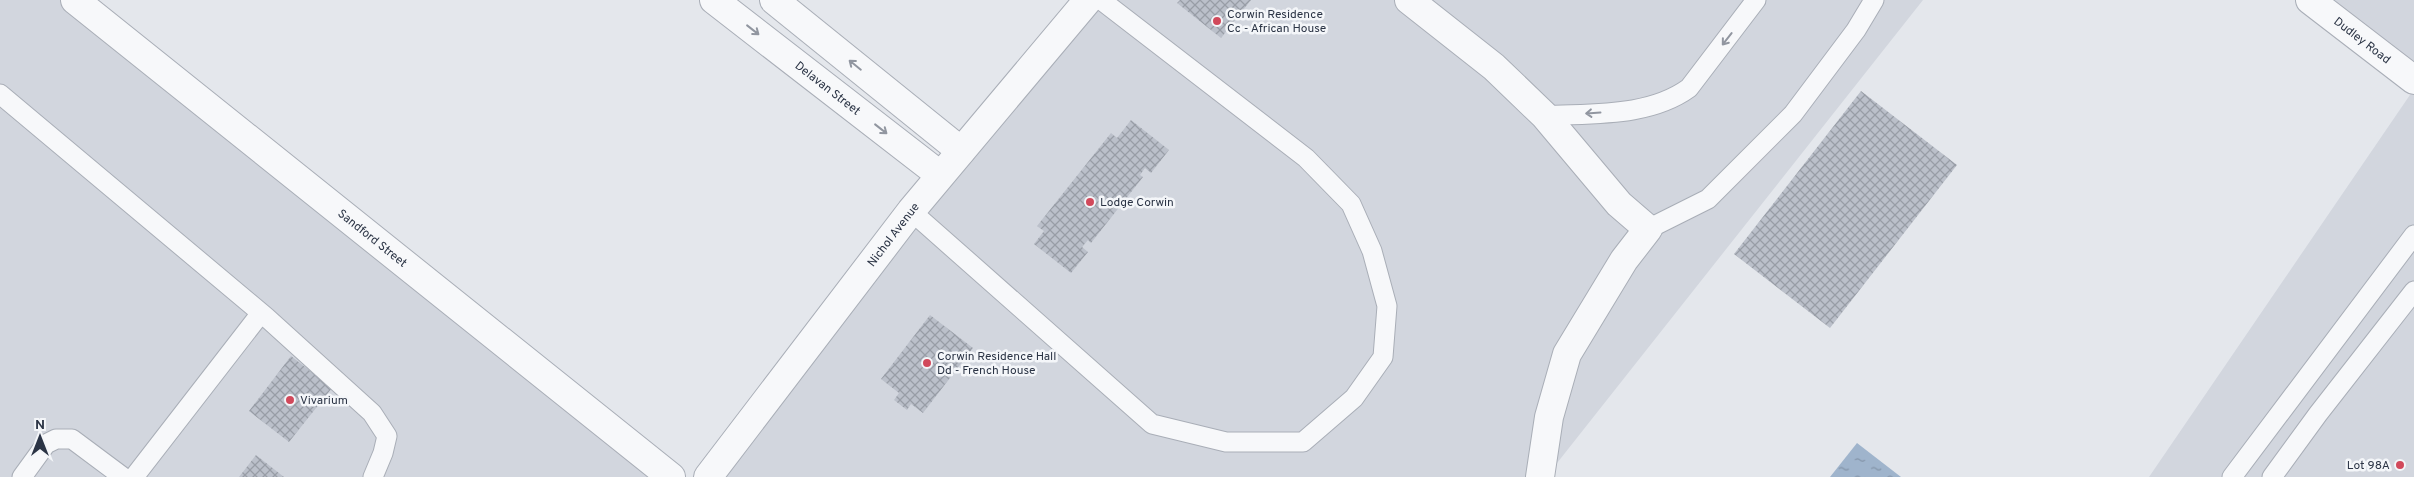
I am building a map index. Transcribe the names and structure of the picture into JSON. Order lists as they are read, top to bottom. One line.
{"streets":{"street":["Dudley Road","Delavan Street","Nichol Avenue","Sandford Street"]},"crossings":[["Delavan Street","Nichol Avenue"]],"places":["Corwin Residence Cc - African House","Lodge Corwin","Corwin Residence Hall Dd - French House","Vivarium","Lot 98A"],"north":"top"}
